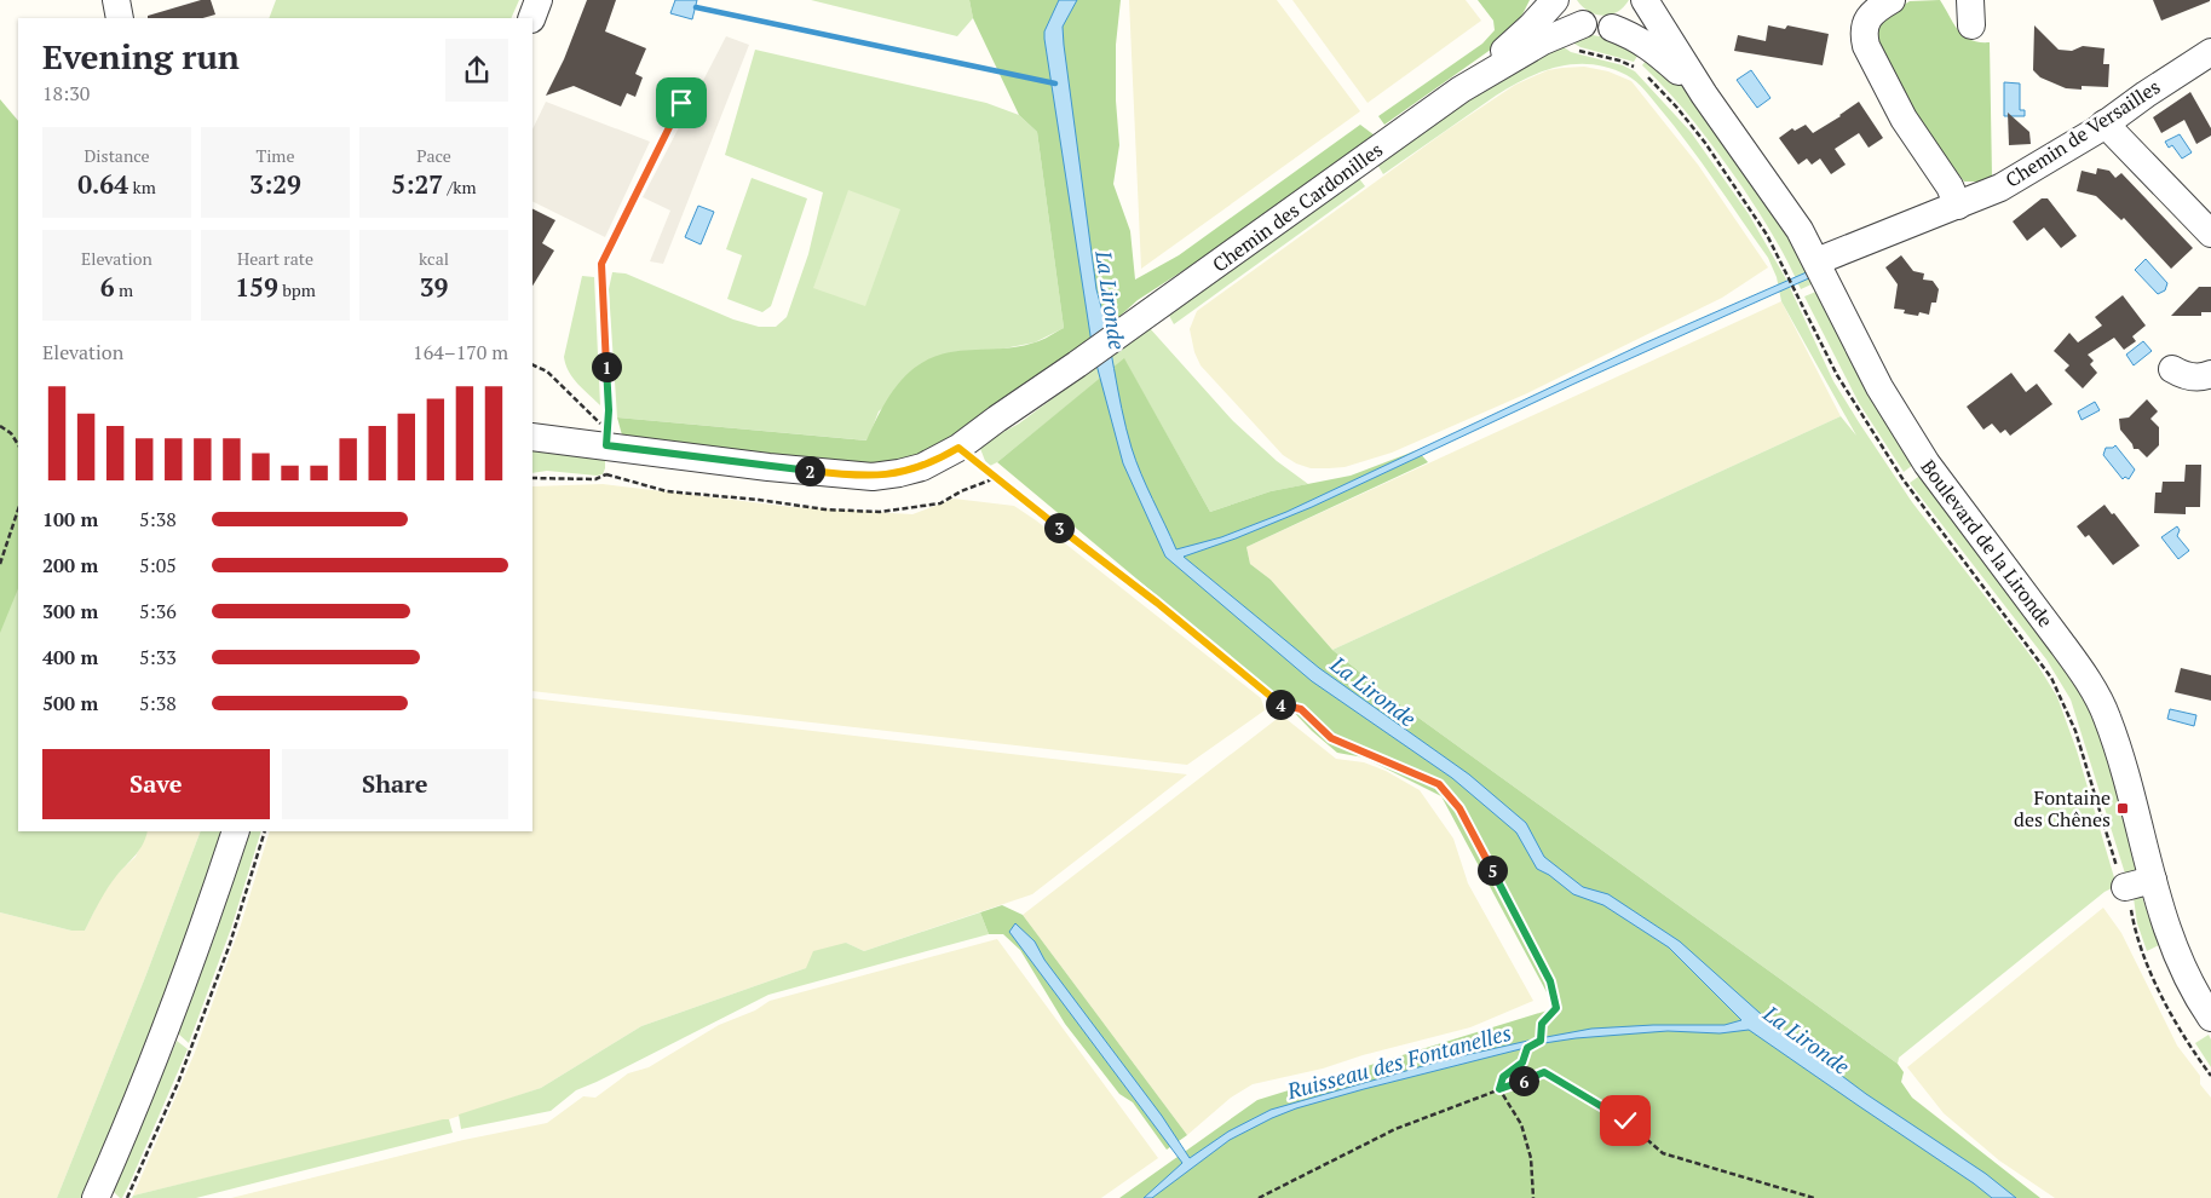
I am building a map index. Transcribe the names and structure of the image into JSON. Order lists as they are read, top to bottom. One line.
{"streets":{"street":["Chemin de Versailles","Chemin des Cardonilles","Boulevard de la Lironde"]},"crossings":[["Chemin de Versailles","Boulevard de la Lironde"],["Chemin des Cardonilles","Boulevard de la Lironde"]],"water":["La Lironde","Ruisseau des Fontanelles"],"places":{"transit":["Fontaine des Chênes"]},"page":{"heading":["Evening run","18:30"],"stats":[["Distance","0.64 km"],["Time","3:29"],["Pace","5:27 /km"],["Elevation","6 m"],["Heart rate","159 bpm"],["kcal","39"]],"chart":["Elevation","164–170 m"],"pins":["1","2","3","4","5","6"],"list":[{"name":"100 m","note":"5:38"},{"name":"200 m","note":"5:05"},{"name":"300 m","note":"5:36"},{"name":"400 m","note":"5:33"},{"name":"500 m","note":"5:38"}],"buttons":["Save","Share"]}}
